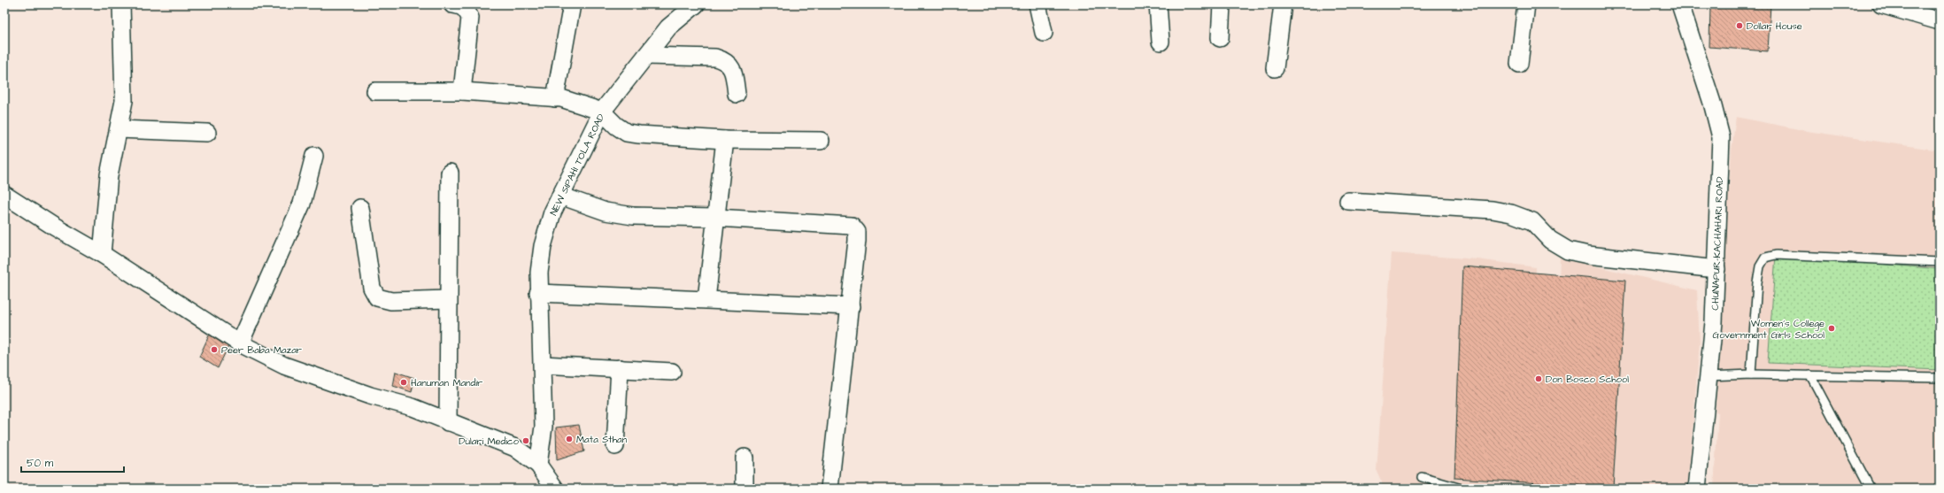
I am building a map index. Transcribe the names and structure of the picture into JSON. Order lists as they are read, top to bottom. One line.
{"streets":{"street":["NEW SIPAHI TOLA ROAD","CHUNAPUR-KACHAHARI ROAD"]},"places":["Dollar House","Women's College Government Girls School","Peer Baba Mazar","Don Bosco School","Hanuman Mandir","Mata Sthan","Dulari Medico"],"scale_bar":"50 m"}
